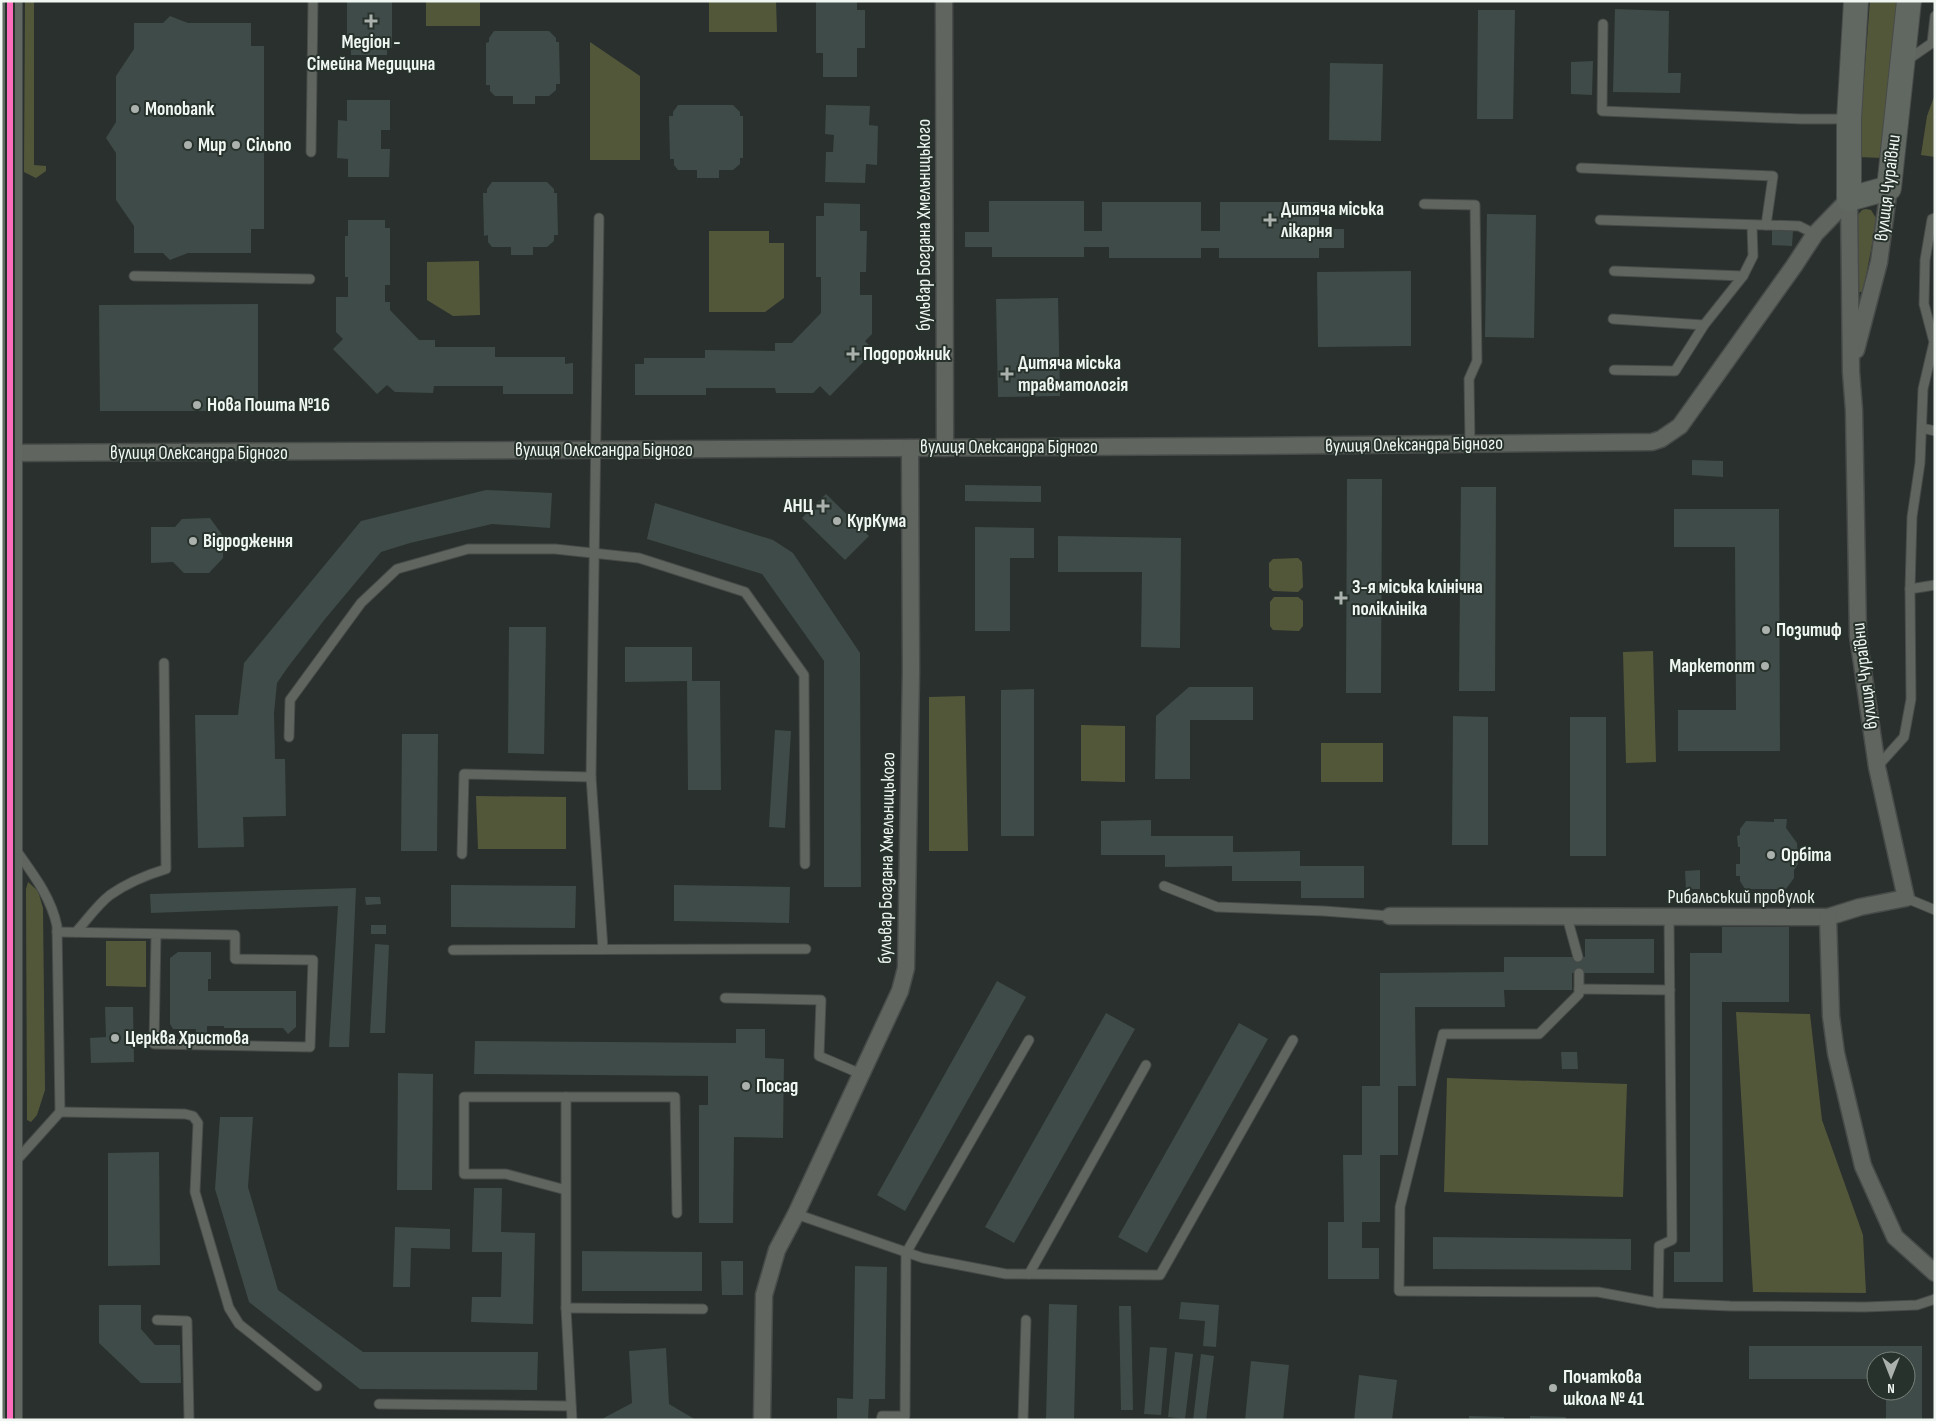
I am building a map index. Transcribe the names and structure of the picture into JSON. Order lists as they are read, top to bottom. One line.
{"streets":{"main road":["вулиця Чураївни"],"street":["бульвар Богдана Хмельницького","вулиця Олександра Бідного","Рибальський провулок"]},"crossings":[["вулиця Чураївни","вулиця Олександра Бідного"],["бульвар Богдана Хмельницького","вулиця Олександра Бідного"]],"places":{"health":["Медіон - Сімейна Медицина","Дитяча міська лікарня","Подорожник","Дитяча міська травматологія","АНЦ","3-я міська клінічна поліклініка"],"other":["Monobank","Мир","Сільпо","Нова Пошта №16","КурКума","Відродження","Позитиф","Маркетопт","Орбіта","Церква Христова","Посад","Початкова школа № 41"]},"north":"bottom"}
